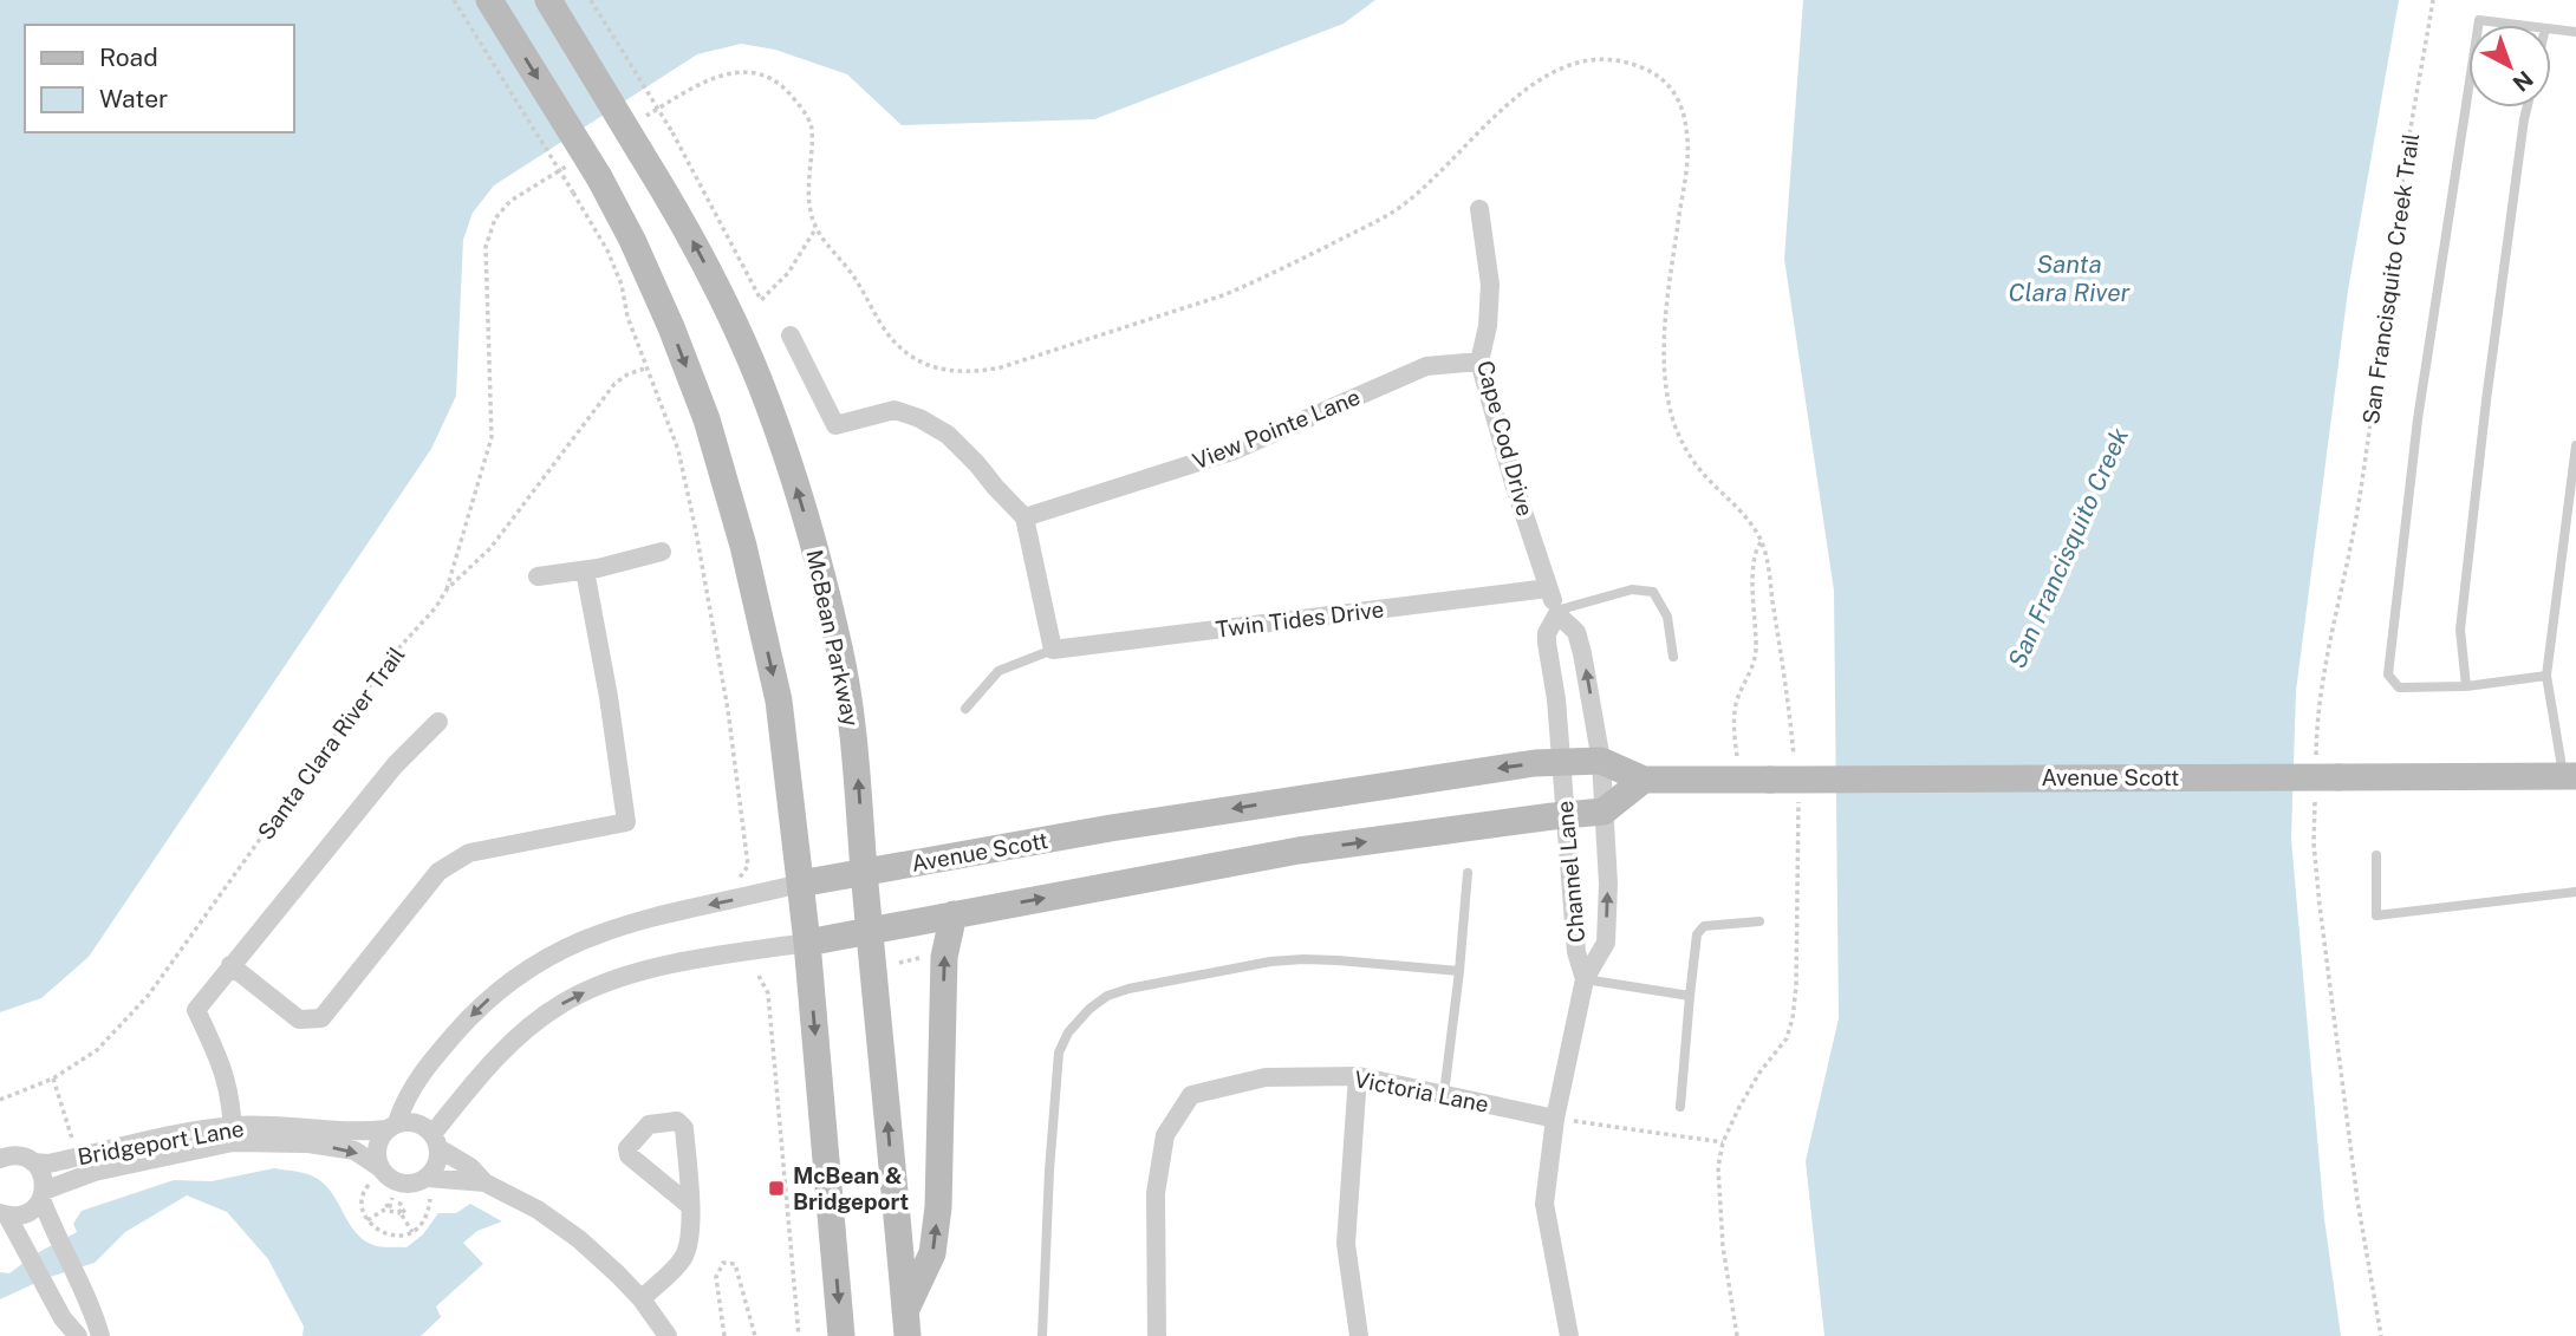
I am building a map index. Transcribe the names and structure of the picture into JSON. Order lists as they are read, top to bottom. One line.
{"streets":{"main road":["McBean Parkway","Avenue Scott"],"street":["View Pointe Lane","Cape Cod Drive","Twin Tides Drive","Channel Lane","Victoria Lane","Bridgeport Lane"],"path":["San Francisquito Creek Trail","Santa Clara River Trail"]},"crossings":[["View Pointe Lane","Cape Cod Drive"],["Cape Cod Drive","Twin Tides Drive"],["Cape Cod Drive","Avenue Scott"],["Cape Cod Drive","Channel Lane"],["McBean Parkway","Avenue Scott"],["Avenue Scott","Channel Lane"],["Avenue Scott","Bridgeport Lane"]],"water":["Santa Clara River","San Francisquito Creek"],"places":{"transit":["McBean & Bridgeport"]},"legend":["Road","Water"],"north":"bottom right"}
